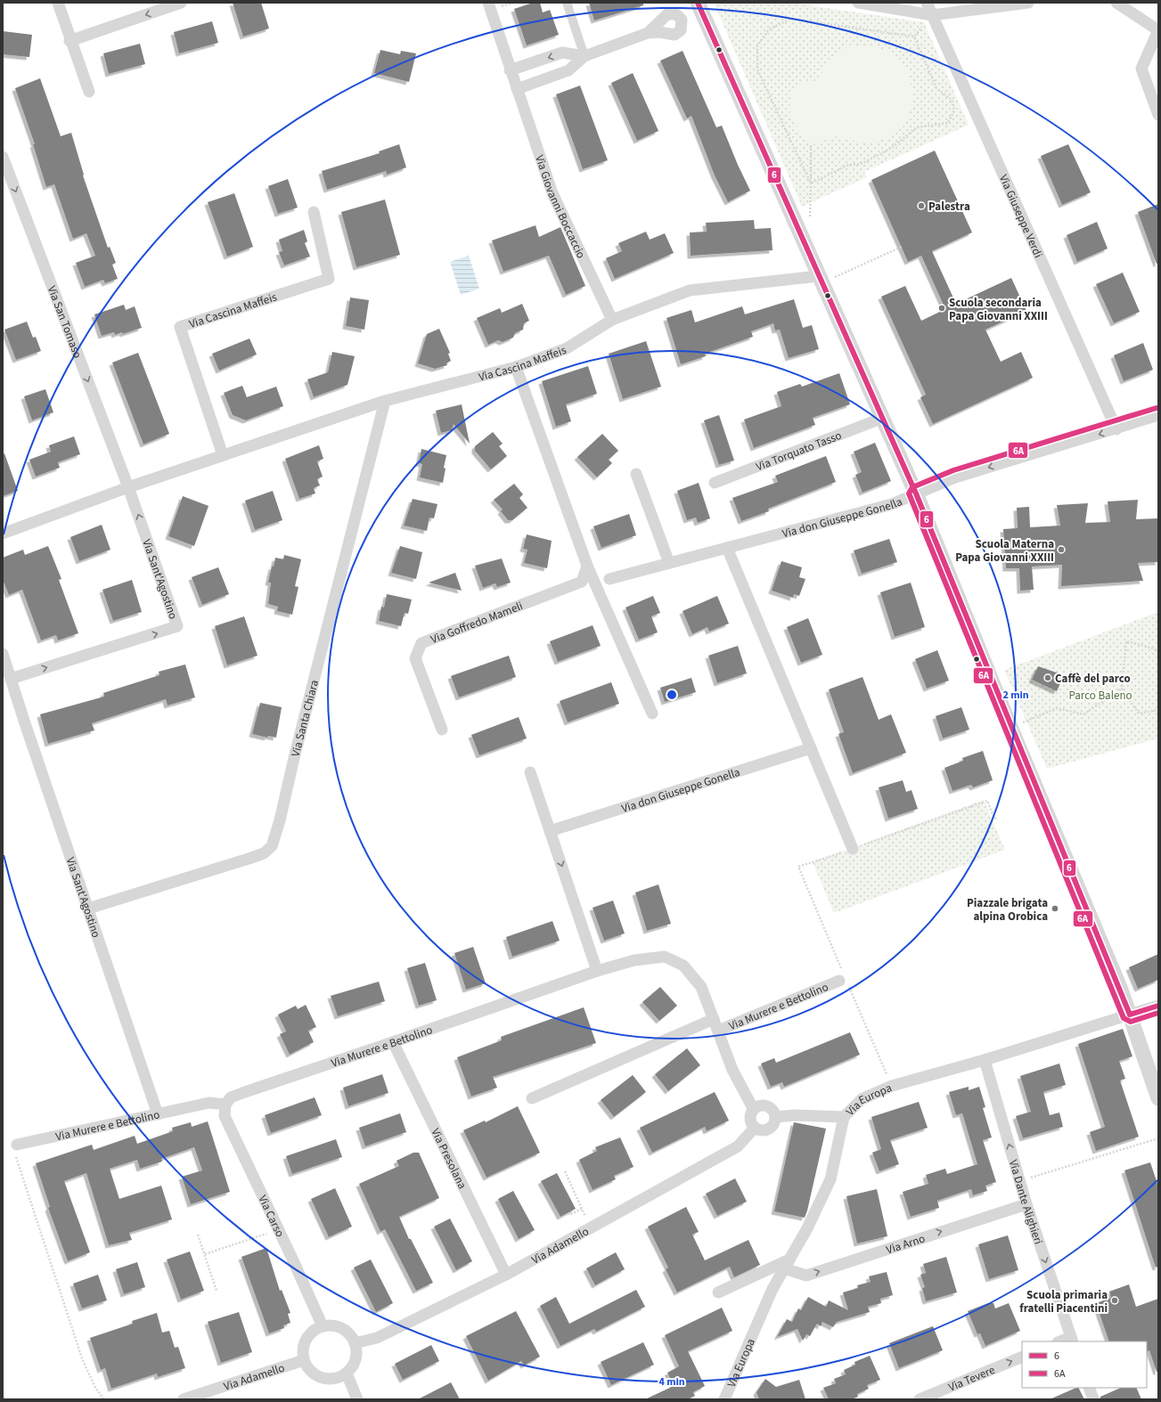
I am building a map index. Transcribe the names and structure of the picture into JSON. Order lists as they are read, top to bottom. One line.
{"streets":{"street":["Via Giovanni Boccaccio","Via Giuseppe Verdi","Via Cascina Maffeis","Via San Tomaso","Via Torquato Tasso","Via don Giuseppe Gonella","Via Sant'Agostino","Via Goffredo Mameli","Via Santa Chiara","Via Murere e Bettolino","Via Europa","Via Presolana","Via Dante Alighieri","Via Carso","Via Arno","Via Adamello","Via Tevere"]},"crossings":[["Via Giovanni Boccaccio","Via Cascina Maffeis"],["Via Giuseppe Verdi","Via don Giuseppe Gonella"],["Via Cascina Maffeis","Via San Tomaso"],["Via Cascina Maffeis","Via Sant'Agostino"],["Via Cascina Maffeis","Via Santa Chiara"],["Via San Tomaso","Via Sant'Agostino"],["Via Sant'Agostino","Via Santa Chiara"],["Via Sant'Agostino","Via Murere e Bettolino"],["Via Murere e Bettolino","Via Presolana"],["Via Murere e Bettolino","Via Carso"],["Via Murere e Bettolino","Via Adamello"],["Via Europa","Via Dante Alighieri"],["Via Europa","Via Arno"],["Via Presolana","Via Adamello"],["Via Dante Alighieri","Via Arno"],["Via Carso","Via Adamello"]],"one_way":["Via San Tomaso","Via Arno","Via Tevere"],"parks":["Parco Baleno"],"places":["Palestra","Scuola secondaria Papa Giovanni XXIII","Scuola Materna Papa Giovanni XXIII","Caffè del parco","Piazzale brigata alpina Orobica","Scuola primaria fratelli Piacentini"],"lines":["transit line 6","transit line 6A"],"legend":["6","6A"],"rings":["2 min","4 min"]}
